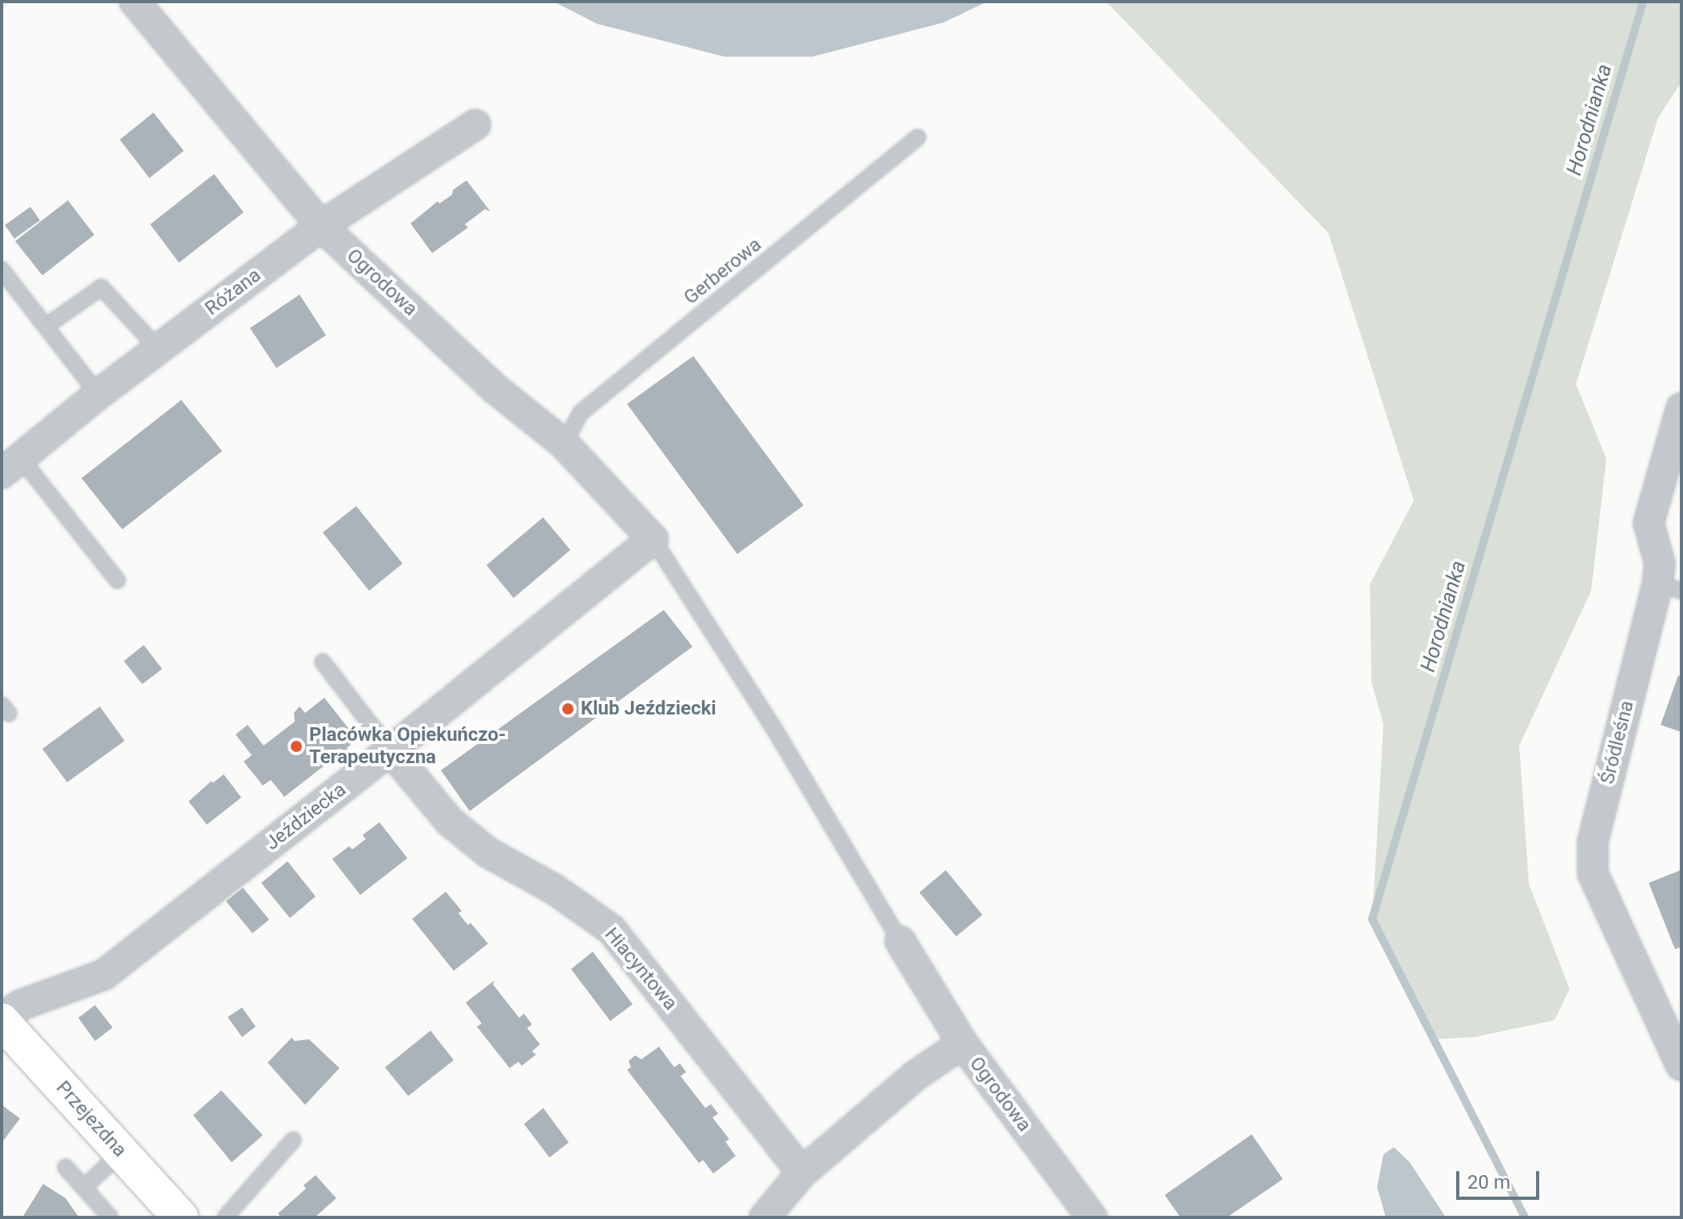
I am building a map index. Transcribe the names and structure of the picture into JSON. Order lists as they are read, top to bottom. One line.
{"streets":{"street":["Ogrodowa","Różana","Śródleśna","Jeździecka","Hiacyntowa","Przejezdna"],"lane":["Gerberowa"]},"crossings":[["Gerberowa","Ogrodowa"],["Ogrodowa","Różana"],["Ogrodowa","Jeździecka"],["Ogrodowa","Hiacyntowa"],["Jeździecka","Hiacyntowa"],["Jeździecka","Przejezdna"]],"water":["Horodnianka"],"places":["Klub Jeździecki","Placówka Opiekuńczo- Terapeutyczna"],"scale_bar":"20 m"}
